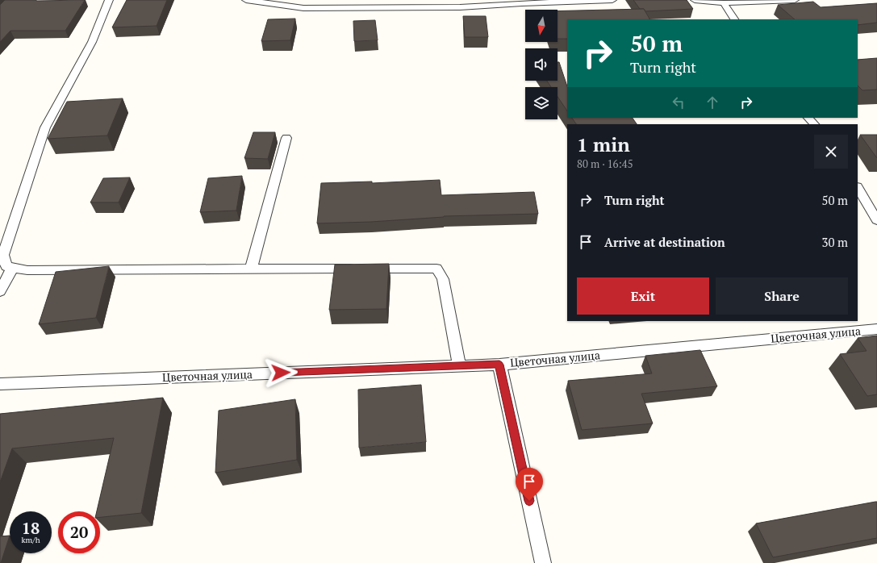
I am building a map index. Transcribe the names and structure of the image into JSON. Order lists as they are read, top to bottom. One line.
{"streets":{"lane":["Цветочная улица"]},"north":"bottom","page":{"turn":["50 m","Turn right"],"heading":["1 min","80 m · 16:45"],"list":[{"name":"Turn right","value":"50 m"},{"name":"Arrive at destination","value":"30 m"}],"buttons":["Exit","Share"],"speed":"18 km/h","limit":"20"}}
